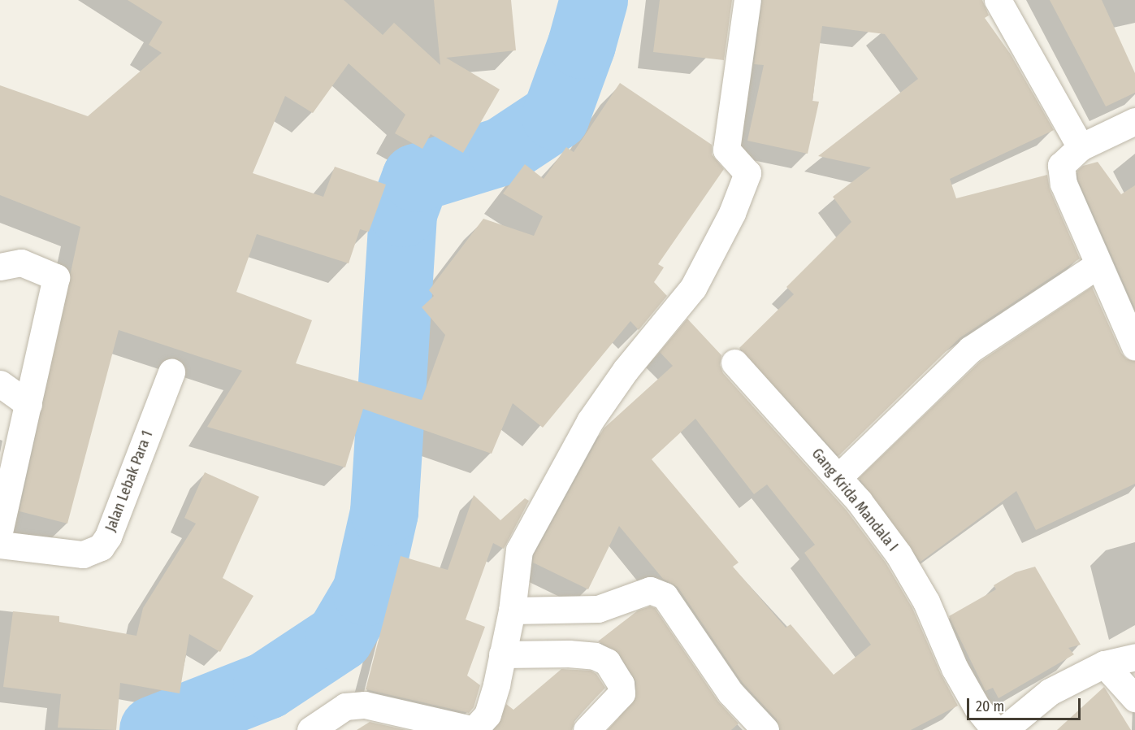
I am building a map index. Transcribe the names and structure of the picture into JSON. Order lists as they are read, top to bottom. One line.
{"streets":{"street":["Jalan Lebak Para 1","Gang Krida Mandala I"]},"scale_bar":"20 m"}
